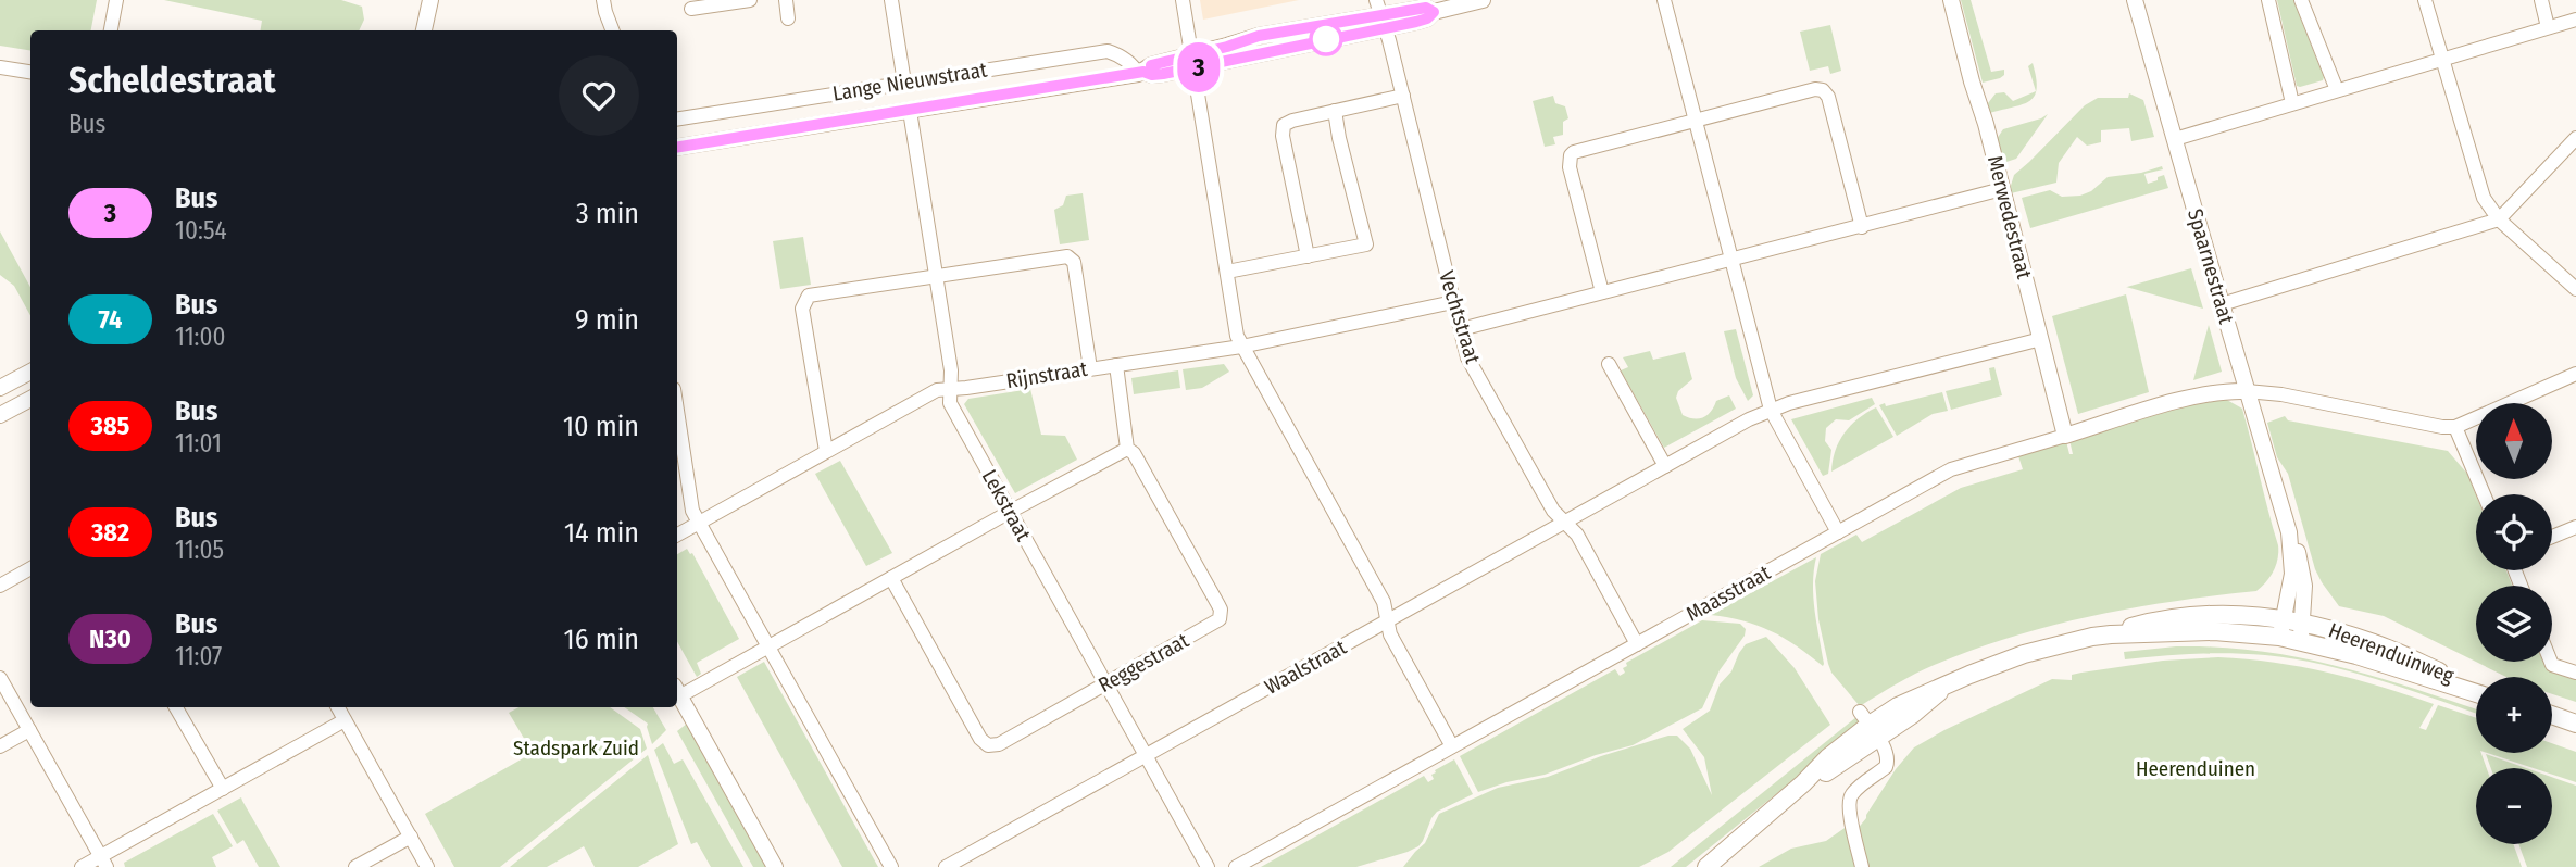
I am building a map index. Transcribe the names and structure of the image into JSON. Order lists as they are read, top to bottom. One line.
{"streets":{"main road":["Heerenduinweg"],"street":["Lange Nieuwstraat","Merwedestraat","Spaarnestraat","Vechtstraat","Rijnstraat","Lekstraat","Maasstraat","Reggestraat","Waalstraat"]},"crossings":[["Lange Nieuwstraat","Vechtstraat"],["Lange Nieuwstraat","Lekstraat"],["Merwedestraat","Maasstraat"],["Merwedestraat","Waalstraat"],["Spaarnestraat","Maasstraat"],["Spaarnestraat","Heerenduinweg"],["Vechtstraat","Rijnstraat"],["Vechtstraat","Maasstraat"],["Vechtstraat","Waalstraat"],["Rijnstraat","Lekstraat"],["Rijnstraat","Reggestraat"],["Lekstraat","Reggestraat"],["Lekstraat","Waalstraat"]],"parks":["Stadspark Zuid","Heerenduinen"],"lines":["bus line 3"],"north":"top","page":{"on_map":"3","heading":["Scheldestraat","Bus"],"list":[{"mark":"3","name":"Bus","note":"10:54","value":"3 min"},{"mark":"74","name":"Bus","note":"11:00","value":"9 min"},{"mark":"385","name":"Bus","note":"11:01","value":"10 min"},{"mark":"382","name":"Bus","note":"11:05","value":"14 min"},{"mark":"N30","name":"Bus","note":"11:07","value":"16 min"}],"map_buttons":["+","−"]}}
